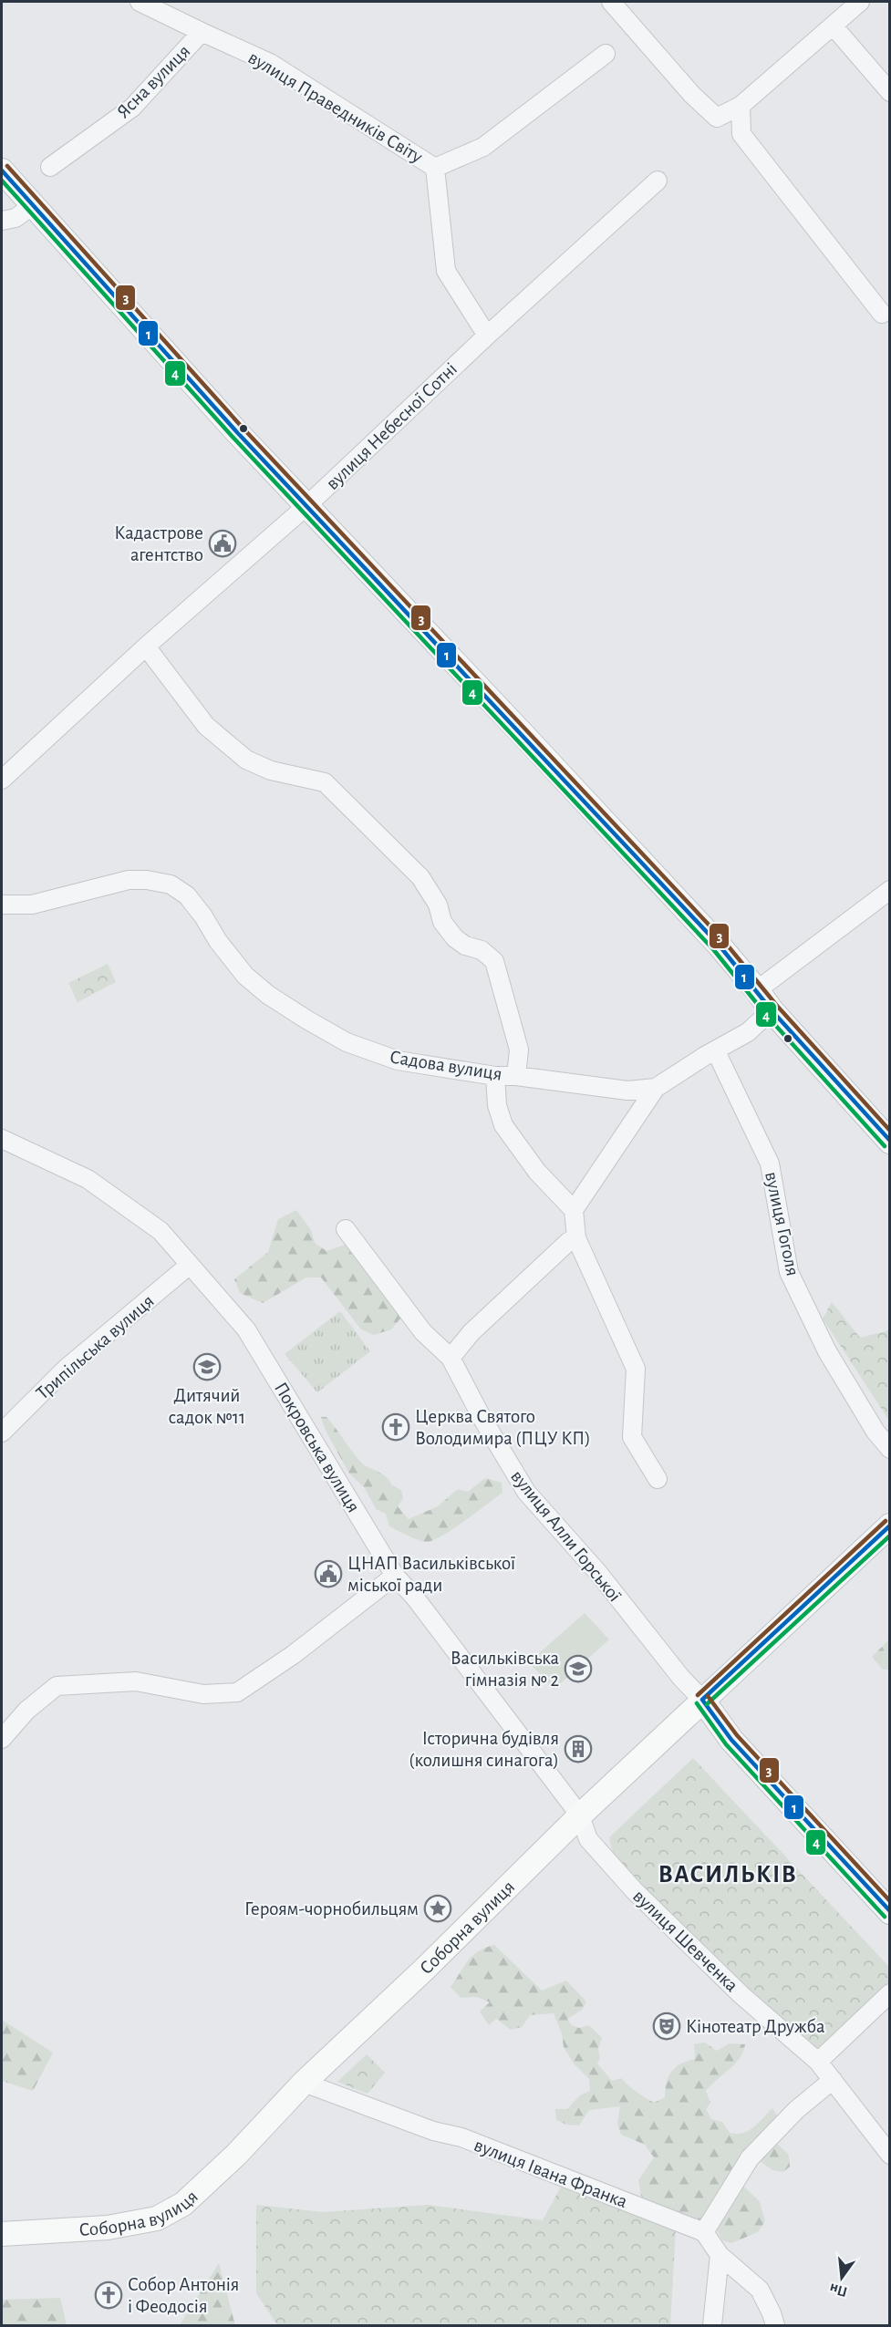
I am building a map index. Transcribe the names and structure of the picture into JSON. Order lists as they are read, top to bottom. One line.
{"streets":{"main road":["Соборна вулиця"],"street":["Ясна вулиця","вулиця Праведників Світу","вулиця Небесної Сотні","Садова вулиця","вулиця Гоголя","Трипільська вулиця","Покровська вулиця","вулиця Алли Горської","вулиця Шевченка","вулиця Івана Франка"]},"crossings":[["Ясна вулиця","вулиця Праведників Світу"],["Садова вулиця","вулиця Гоголя"],["Трипільська вулиця","Покровська вулиця"],["Покровська вулиця","Соборна вулиця"],["Покровська вулиця","вулиця Шевченка"],["вулиця Алли Горської","Соборна вулиця"],["Соборна вулиця","вулиця Шевченка"],["Соборна вулиця","вулиця Івана Франка"]],"districts":["ВАСИЛЬКІВ"],"places":{"public building":["Кадастрове агентство","ЦНАП Васильківської міської ради"],"school or university":["Дитячий садок №11","Васильківська гімназія № 2"],"church":["Церква Святого Володимира (ПЦУ КП)","Собор Антонія і Феодосія"],"building":["Історична будівля (колишня синагога)"],"place":["Героям-чорнобильцям"],"theatre":["Кінотеатр Дружба"]},"lines":["transit line 3","transit line 1","transit line 4"],"north":"bottom"}
